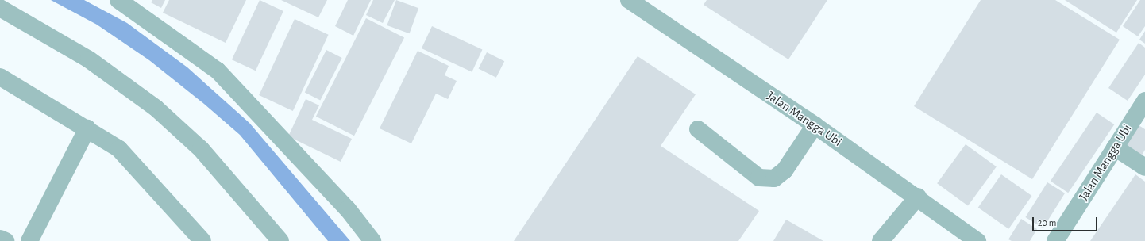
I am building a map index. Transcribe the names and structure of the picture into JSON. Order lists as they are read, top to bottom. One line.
{"streets":{"street":["Jalan Mangga Ubi"]},"scale_bar":"20 m"}
